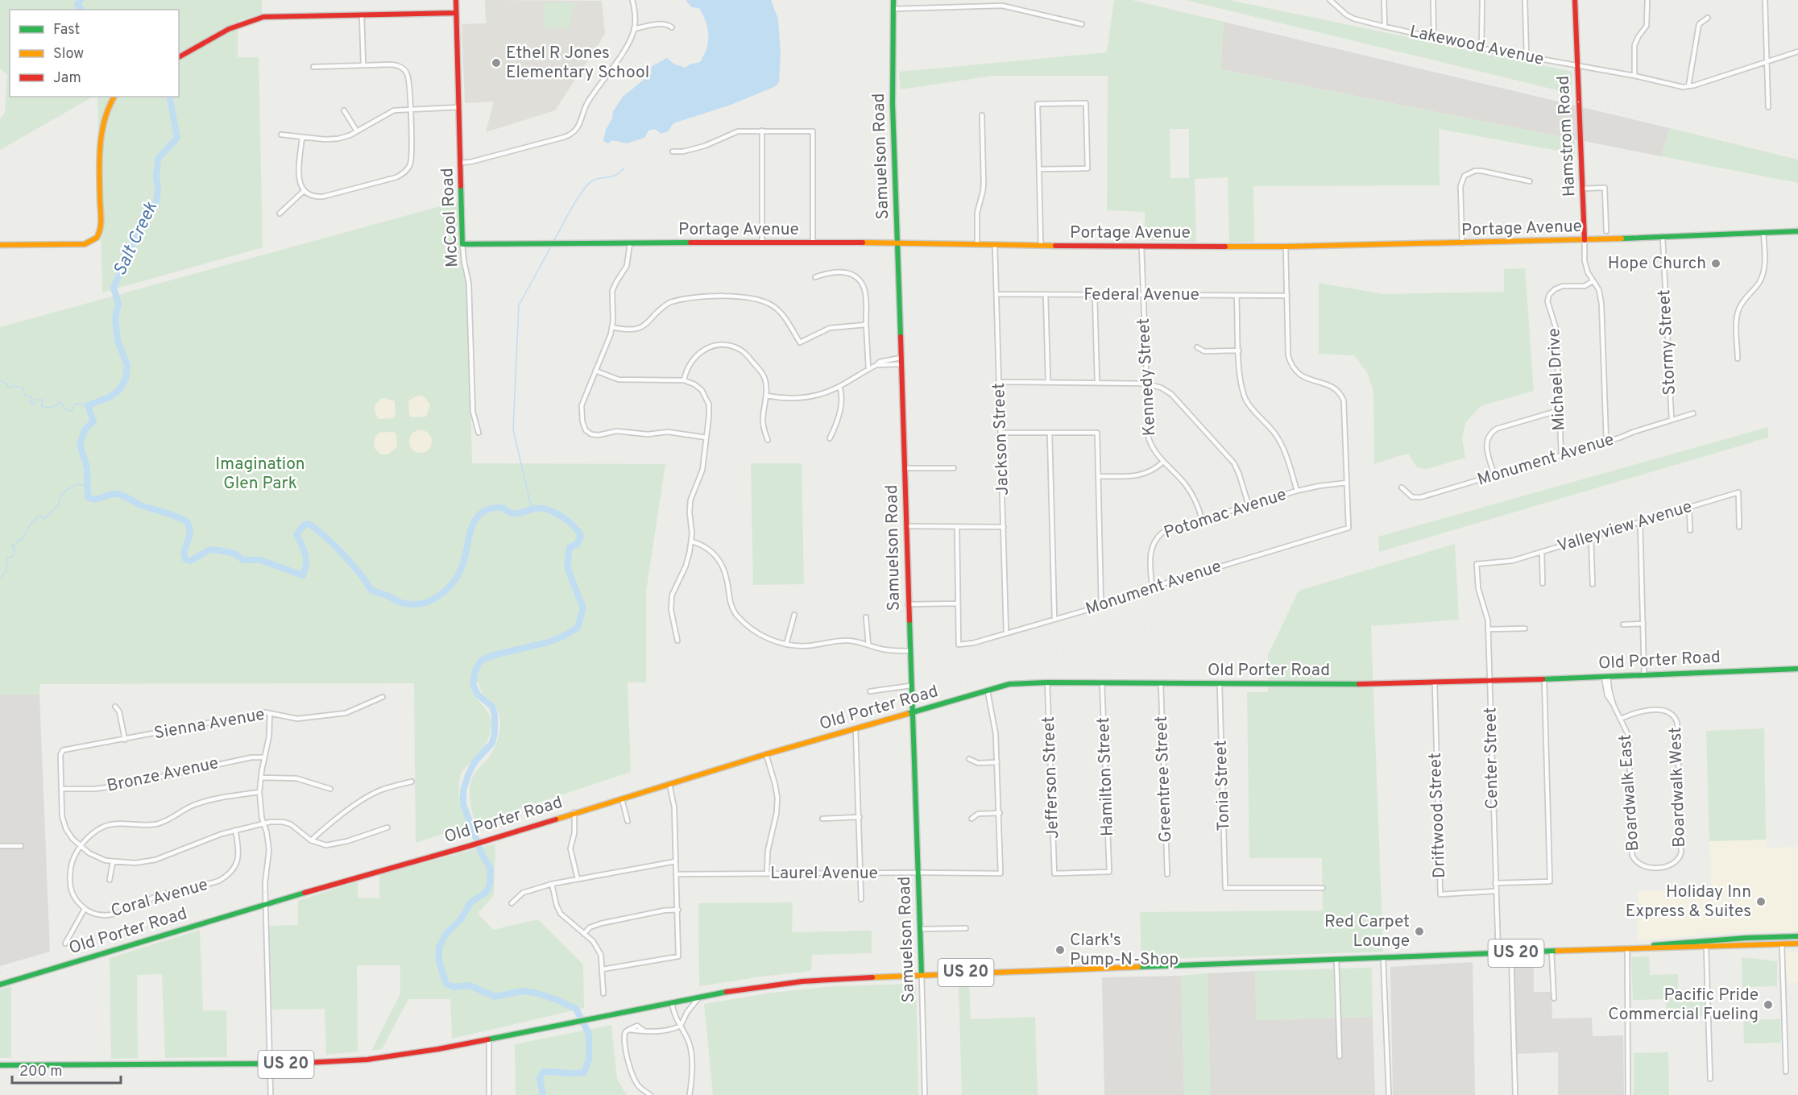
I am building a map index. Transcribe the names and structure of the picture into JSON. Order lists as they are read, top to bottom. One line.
{"streets":{"street":["Lakewood Avenue","Hamstrom Road","Samuelson Road","McCool Road","Portage Avenue","Federal Avenue","Stormy Street","Kennedy Street","Michael Drive","Jackson Street","Monument Avenue","Potomac Avenue","Valleyview Avenue","Old Porter Road","Sienna Avenue","Center Street","Bronze Avenue","Hamilton Street","Jefferson Street","Greentree Street","Tonia Street","Boardwalk West","Boardwalk East","Driftwood Street","Laurel Avenue","Coral Avenue","US 20"]},"crossings":[["Lakewood Avenue","Hamstrom Road"],["Hamstrom Road","Portage Avenue"],["Hamstrom Road","Michael Drive"],["Hamstrom Road","Monument Avenue"],["Samuelson Road","Portage Avenue"],["Samuelson Road","Old Porter Road"],["Samuelson Road","Laurel Avenue"],["Samuelson Road","US 20"],["McCool Road","Portage Avenue"],["Portage Avenue","Stormy Street"],["Portage Avenue","Kennedy Street"],["Portage Avenue","Jackson Street"],["Federal Avenue","Kennedy Street"],["Federal Avenue","Jackson Street"],["Stormy Street","Monument Avenue"],["Kennedy Street","Potomac Avenue"],["Michael Drive","Monument Avenue"],["Jackson Street","Monument Avenue"],["Monument Avenue","Potomac Avenue"],["Valleyview Avenue","Center Street"],["Old Porter Road","Center Street"],["Old Porter Road","Hamilton Street"],["Old Porter Road","Jefferson Street"],["Old Porter Road","Greentree Street"],["Old Porter Road","Tonia Street"],["Old Porter Road","Boardwalk East"],["Old Porter Road","Driftwood Street"],["Sienna Avenue","Bronze Avenue"],["Center Street","Driftwood Street"],["Center Street","US 20"],["Hamilton Street","Jefferson Street"],["Boardwalk West","Boardwalk East"]],"water":["Salt Creek"],"parks":["Imagination Glen Park"],"places":["Ethel R Jones Elementary School","Hope Church","Holiday Inn Express & Suites","Red Carpet Lounge","Clark's Pump-N-Shop","Pacific Pride Commercial Fueling"],"legend":["Fast","Slow","Jam"],"scale_bar":"200 m"}
